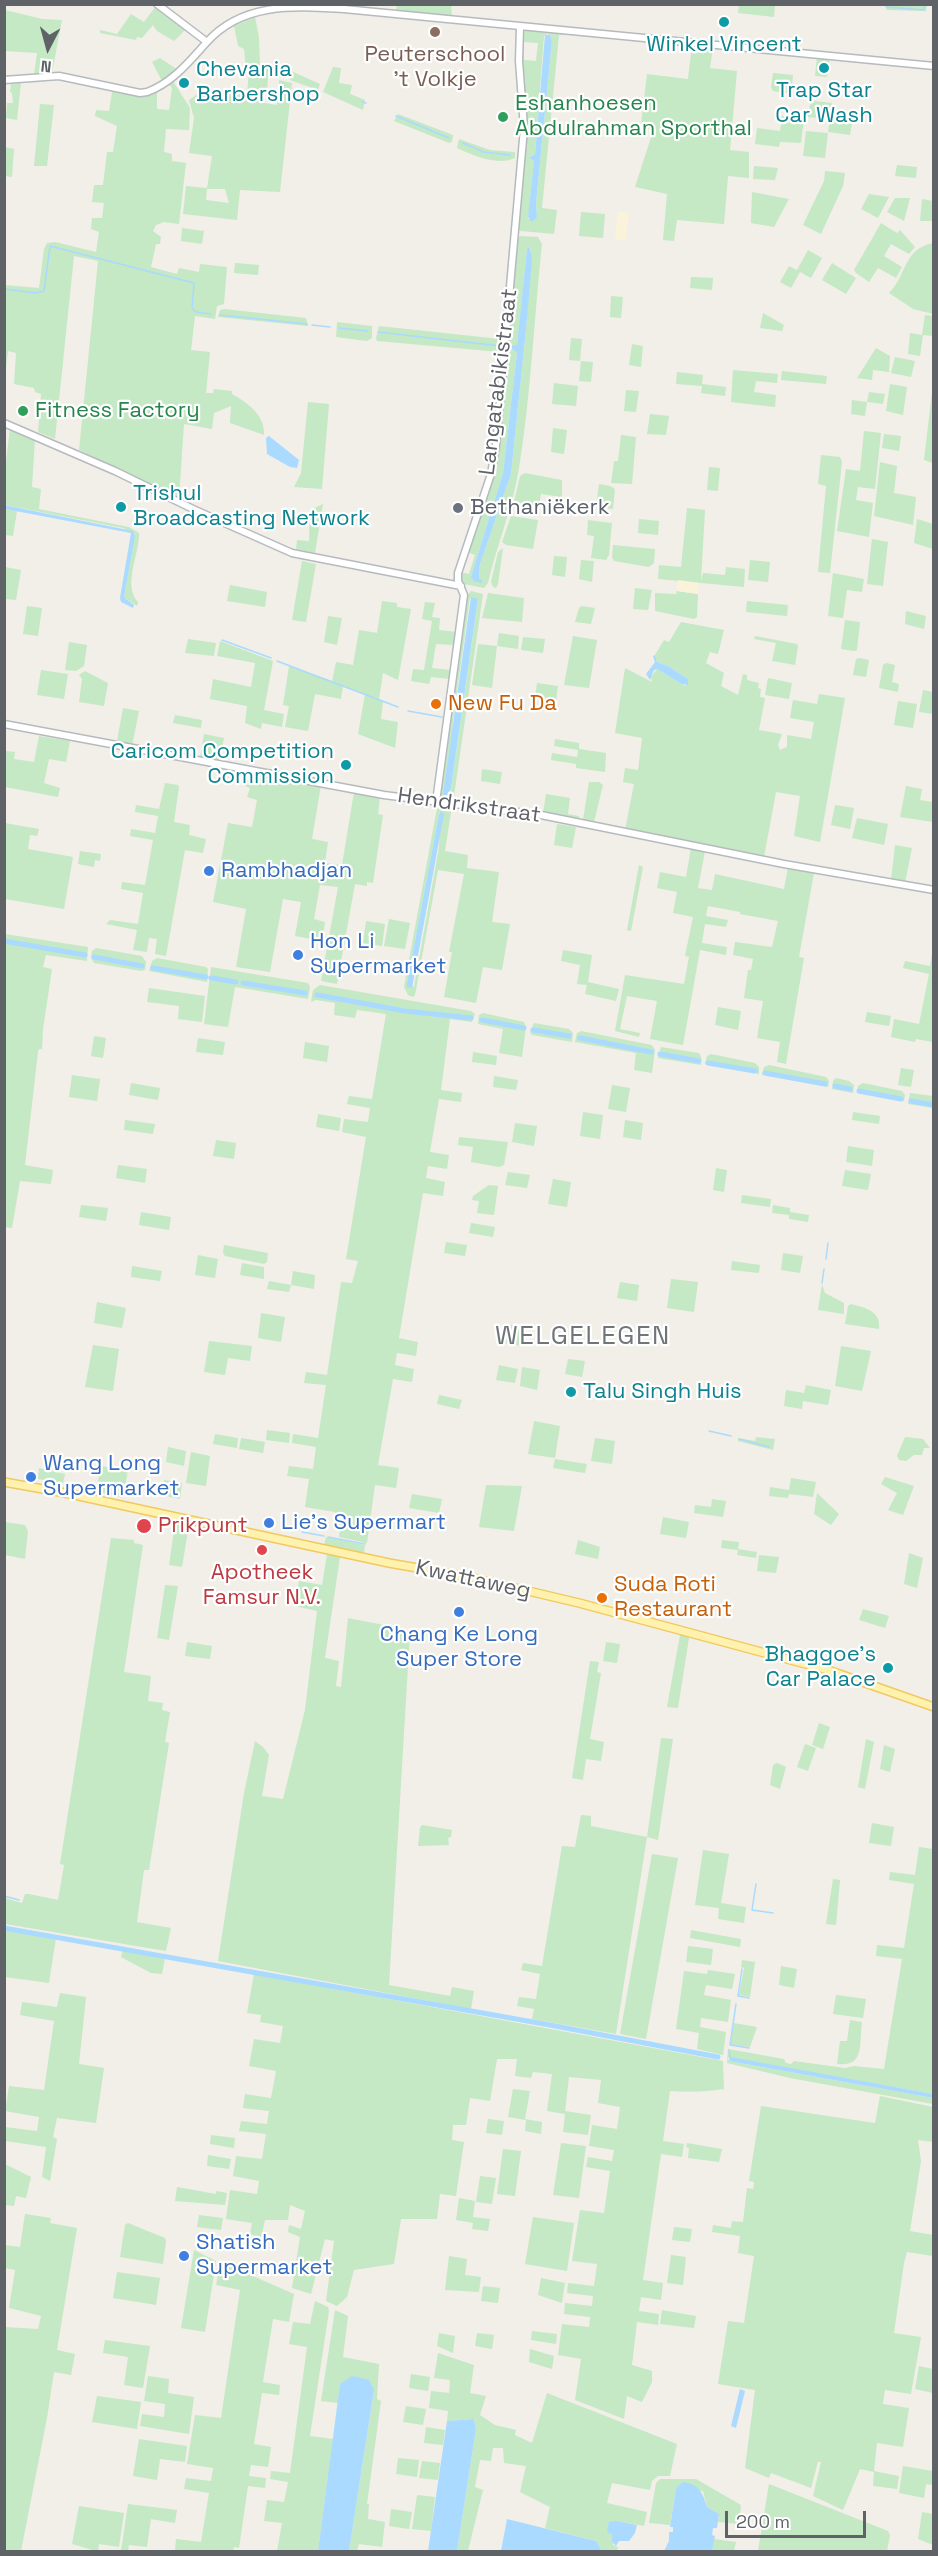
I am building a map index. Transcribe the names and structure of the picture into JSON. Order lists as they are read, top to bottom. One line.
{"streets":{"main road":["Kwattaweg"],"street":["Langatabikistraat","Hendrikstraat"]},"crossings":[["Langatabikistraat","Hendrikstraat"]],"districts":["WELGELEGEN"],"places":["Winkel Vincent","Peuterschool 't Volkje","Trap Star Car Wash","Chevania Barbershop","Eshanhoesen Abdulrahman Sporthal","Fitness Factory","Trishul Broadcasting Network","Bethaniëkerk","New Fu Da","Caricom Competition Commission","Rambhadjan","Hon Li Supermarket","Talu Singh Huis","Wang Long Supermarket","Lie's Supermart","Prikpunt","Apotheek Famsur N.V.","Suda Roti Restaurant","Chang Ke Long Super Store","Bhaggoe's Car Palace","Shatish Supermarket"],"scale_bar":"200 m","north":"bottom"}
